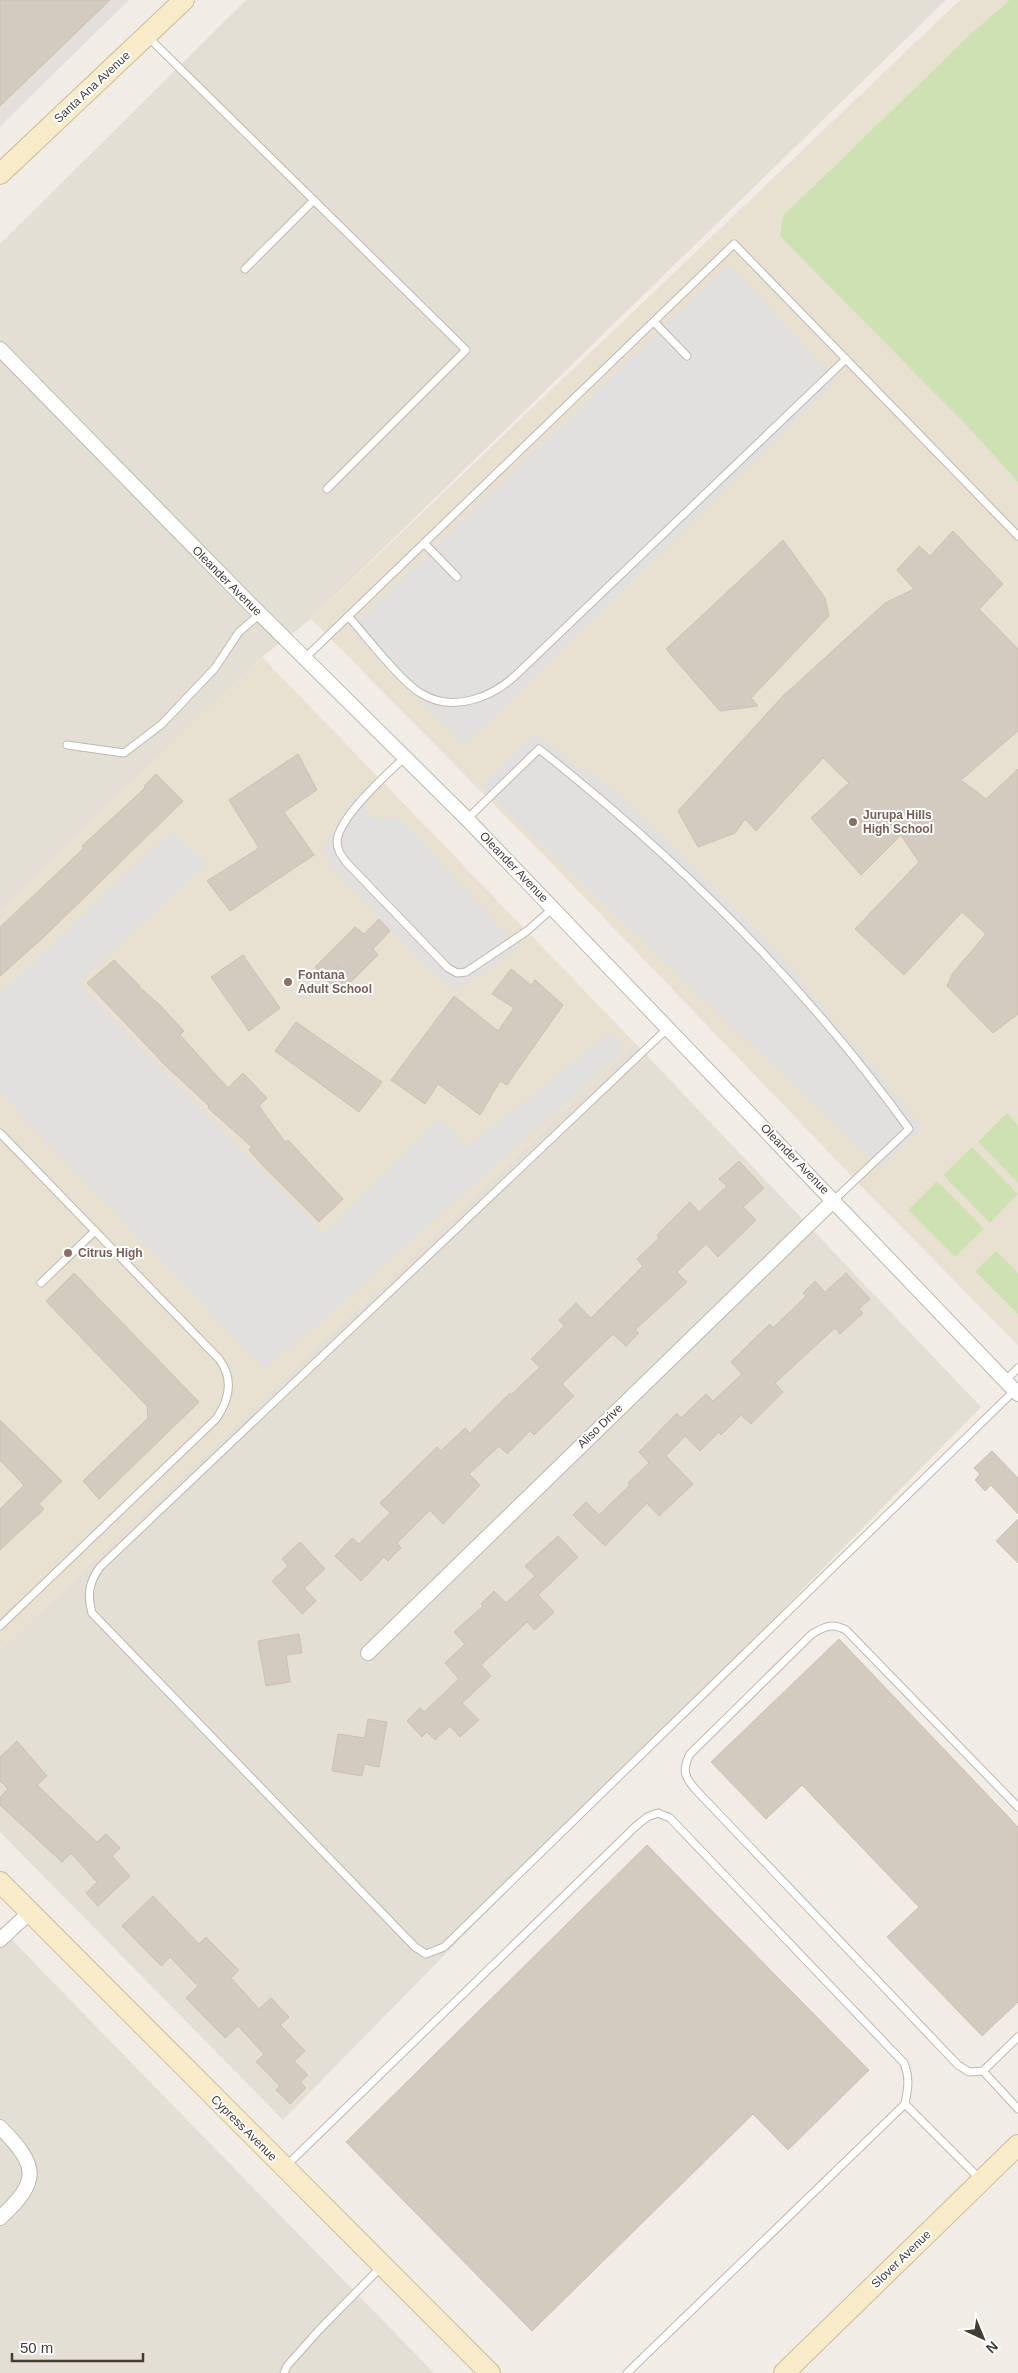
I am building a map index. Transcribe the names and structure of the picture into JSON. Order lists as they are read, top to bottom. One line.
{"streets":{"street":["Santa Ana Avenue","Oleander Avenue","Aliso Drive","Cypress Avenue","Slover Avenue"]},"crossings":[["Oleander Avenue","Aliso Drive"]],"places":["Jurupa Hills High School","Fontana Adult School","Citrus High"],"scale_bar":"50 m","north":"bottom right"}
